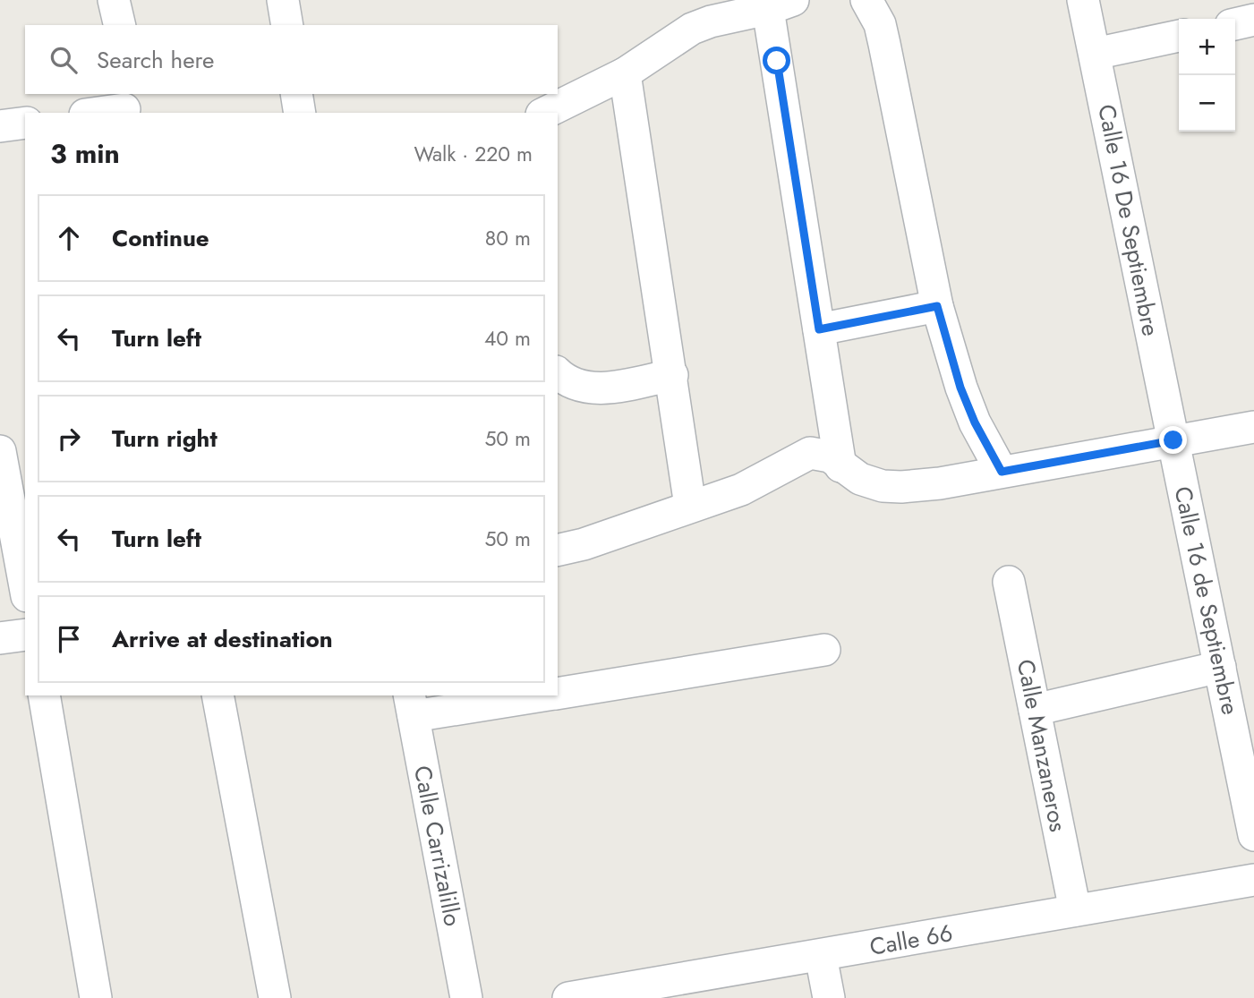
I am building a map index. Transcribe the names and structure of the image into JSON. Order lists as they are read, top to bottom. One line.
{"streets":{"street":["Calle 16 De Septiembre","Calle 16 de Septiembre","Calle Manzaneros","Calle Carrizalillo","Calle 66"]},"crossings":[["Calle 16 De Septiembre","Calle 16 de Septiembre"],["Calle Manzaneros","Calle 66"]],"page":{"map_buttons":["+","−"],"search":"Search here","heading":["3 min","Walk · 220 m"],"list":[["Continue","80 m"],["Turn left","40 m"],["Turn right","50 m"],["Turn left","50 m"],"Arrive at destination"]}}
